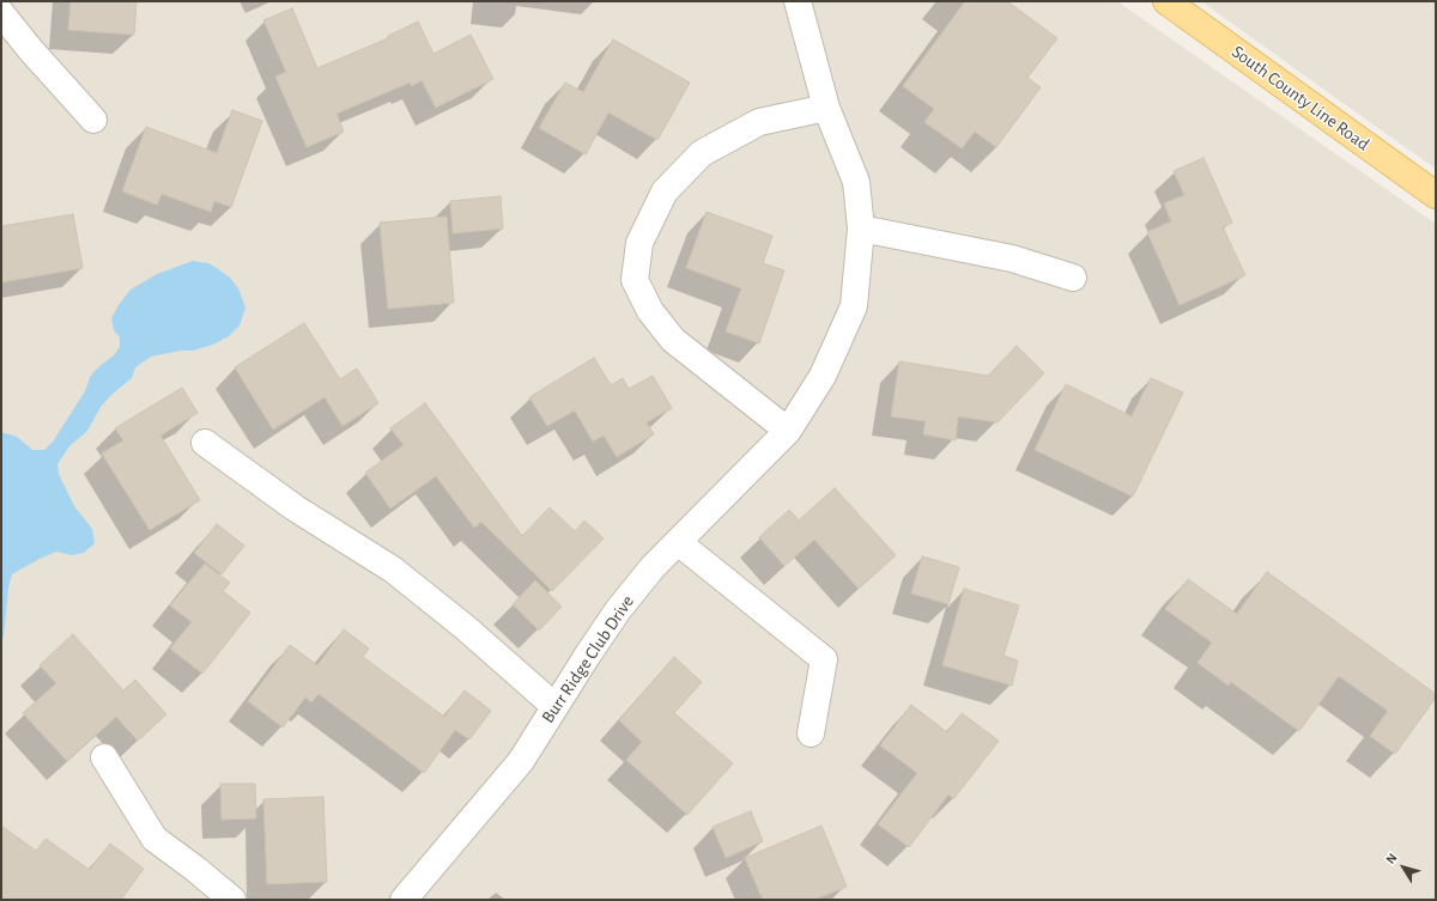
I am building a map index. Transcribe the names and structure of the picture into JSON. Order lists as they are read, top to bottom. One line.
{"streets":{"main road":["South County Line Road"],"street":["Burr Ridge Club Drive"]},"north":"top left"}
